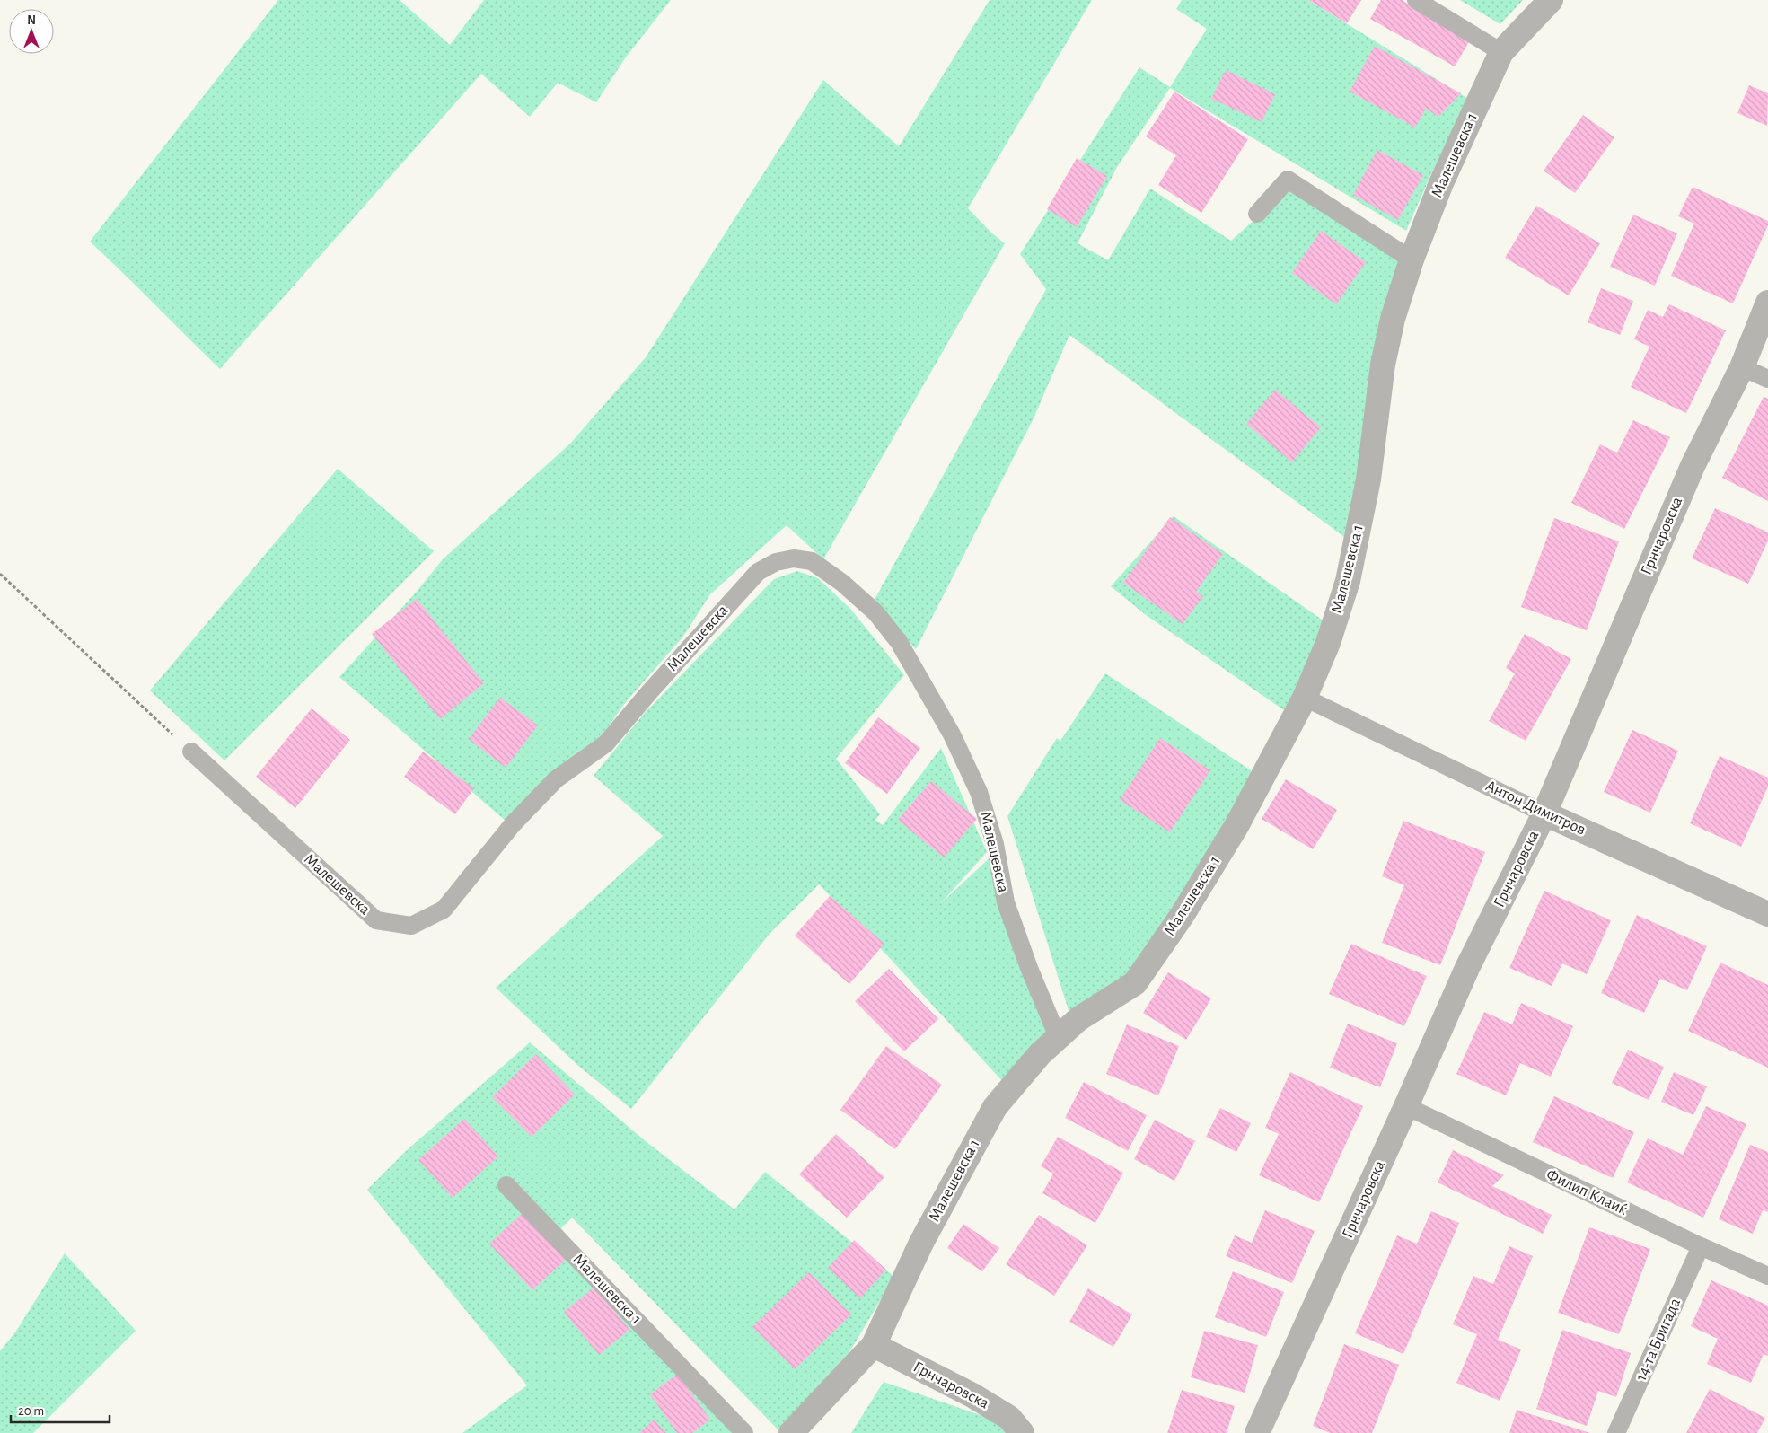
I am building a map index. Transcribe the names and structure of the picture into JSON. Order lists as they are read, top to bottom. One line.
{"streets":{"street":["Малешевска 1","Грнчаровска","Антон Димитров"],"lane":["Малешевска","Филип Клаиќ","14-та Бригада"]},"crossings":[["Малешевска 1","Грнчаровска"],["Малешевска 1","Малешевска"],["Малешевска 1","Антон Димитров"],["Грнчаровска","Антон Димитров"],["Грнчаровска","Филип Клаиќ"],["Филип Клаиќ","14-та Бригада"]],"scale_bar":"20 m","north":"top"}
